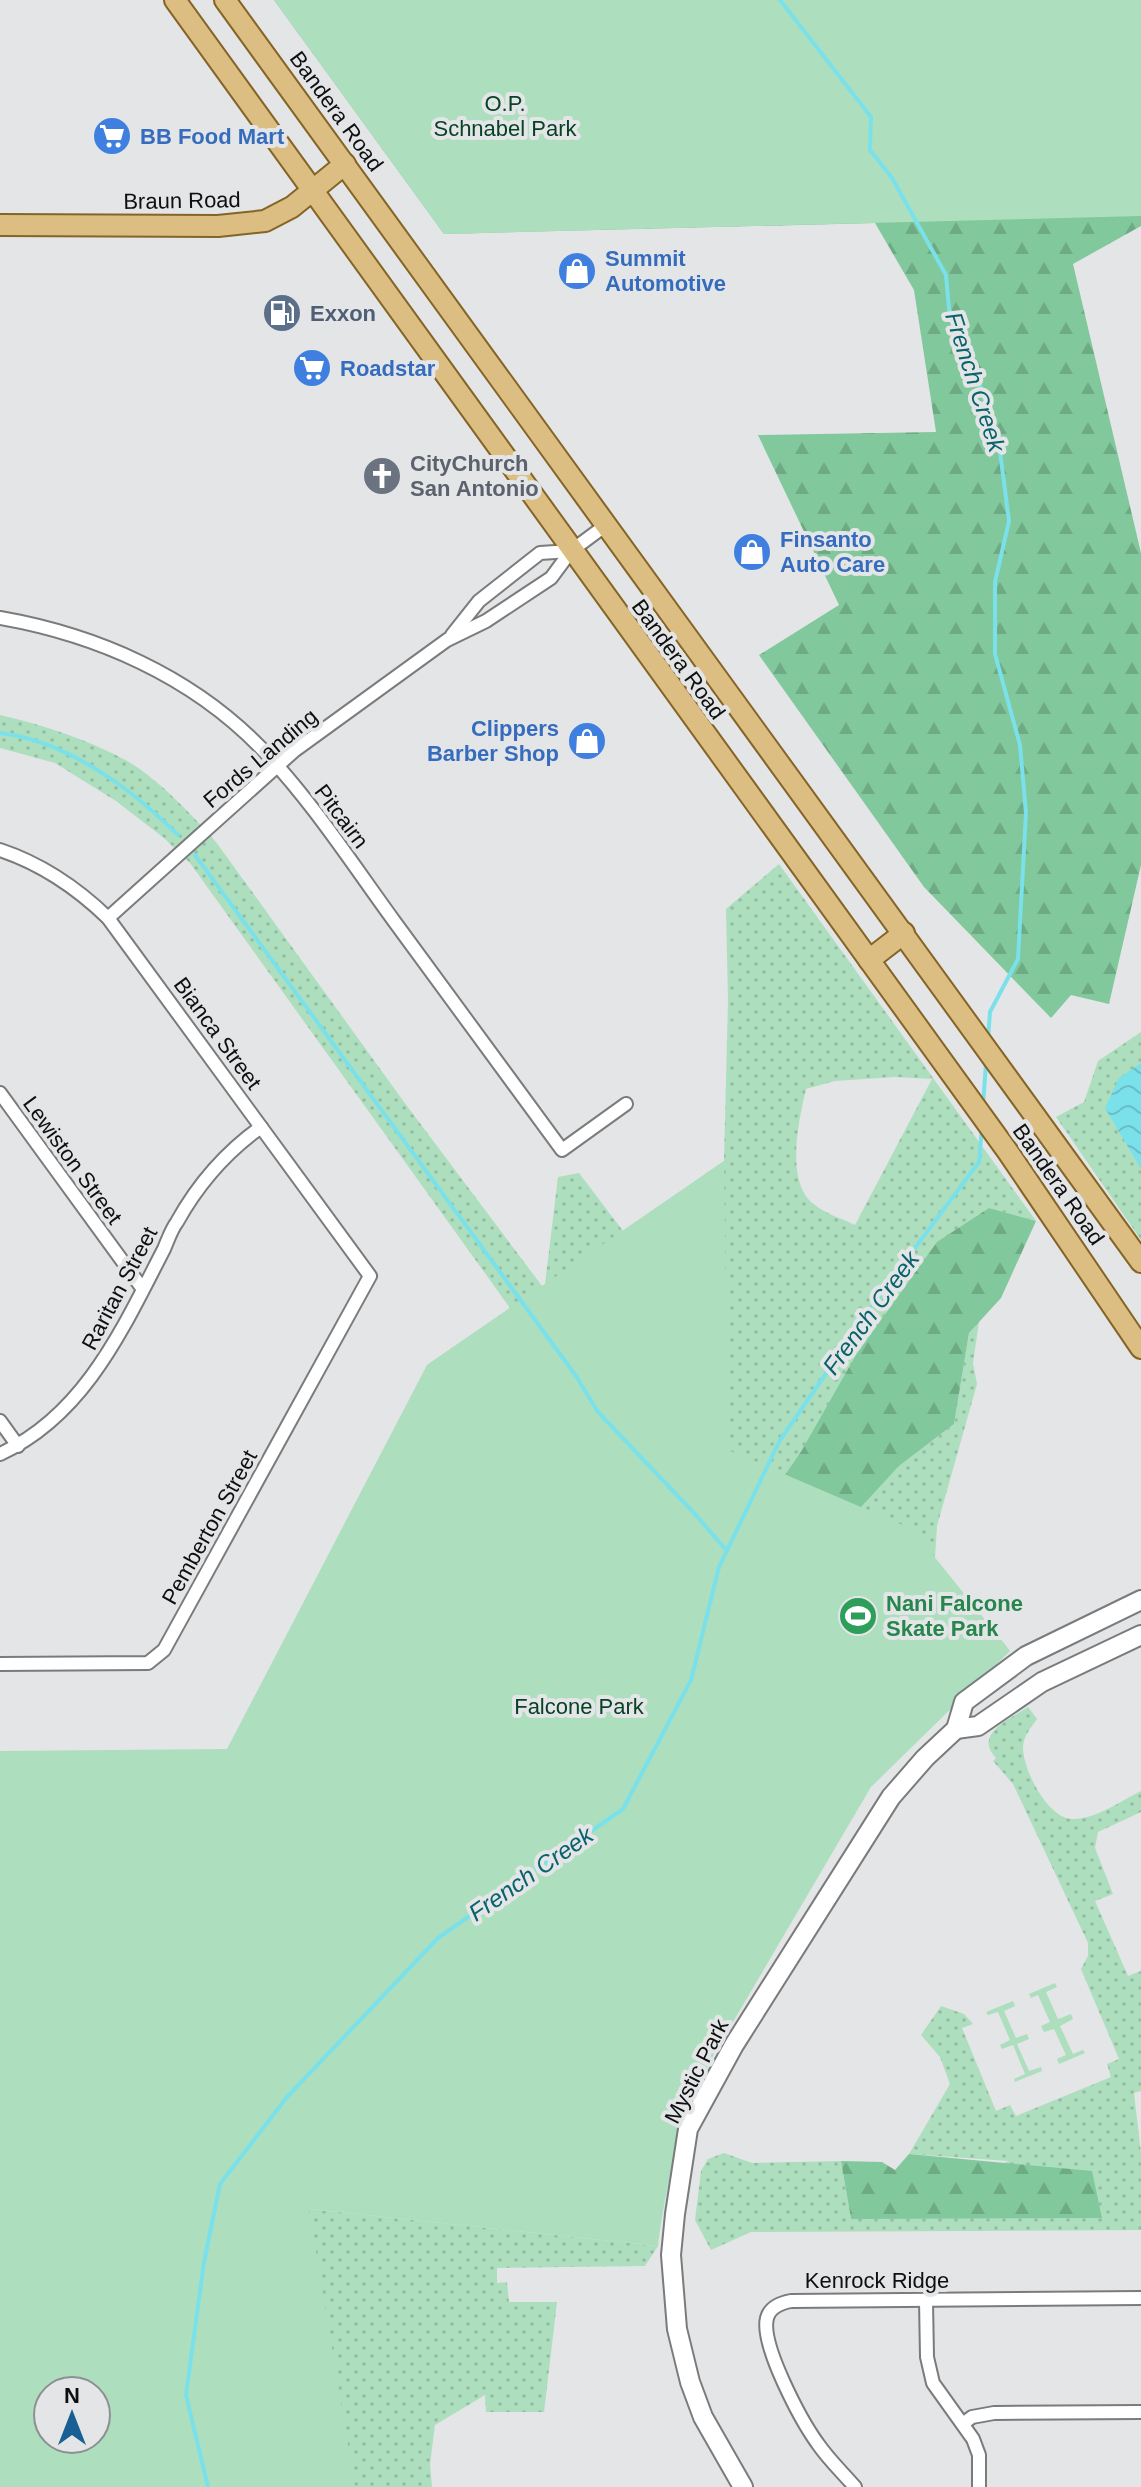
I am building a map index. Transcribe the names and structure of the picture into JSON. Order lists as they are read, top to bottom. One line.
{"streets":{"main road":["Bandera Road","Braun Road"],"street":["Fords Landing","Pitcairn","Bianca Street","Lewiston Street","Raritan Street","Pemberton Street","Mystic Park","Kenrock Ridge"]},"crossings":[["Bandera Road","Braun Road"],["Bandera Road","Fords Landing"],["Fords Landing","Pitcairn"],["Fords Landing","Bianca Street"],["Bianca Street","Raritan Street"],["Bianca Street","Pemberton Street"],["Lewiston Street","Raritan Street"]],"water":["French Creek"],"parks":["O.P. Schnabel Park","Falcone Park"],"places":{"supermarket":["BB Food Mart","Roadstar"],"shop":["Summit Automotive","Finsanto Auto Care","Clippers Barber Shop"],"fuel station":["Exxon"],"church":["CityChurch San Antonio"],"sports":["Nani Falcone Skate Park"]},"north":"top"}
